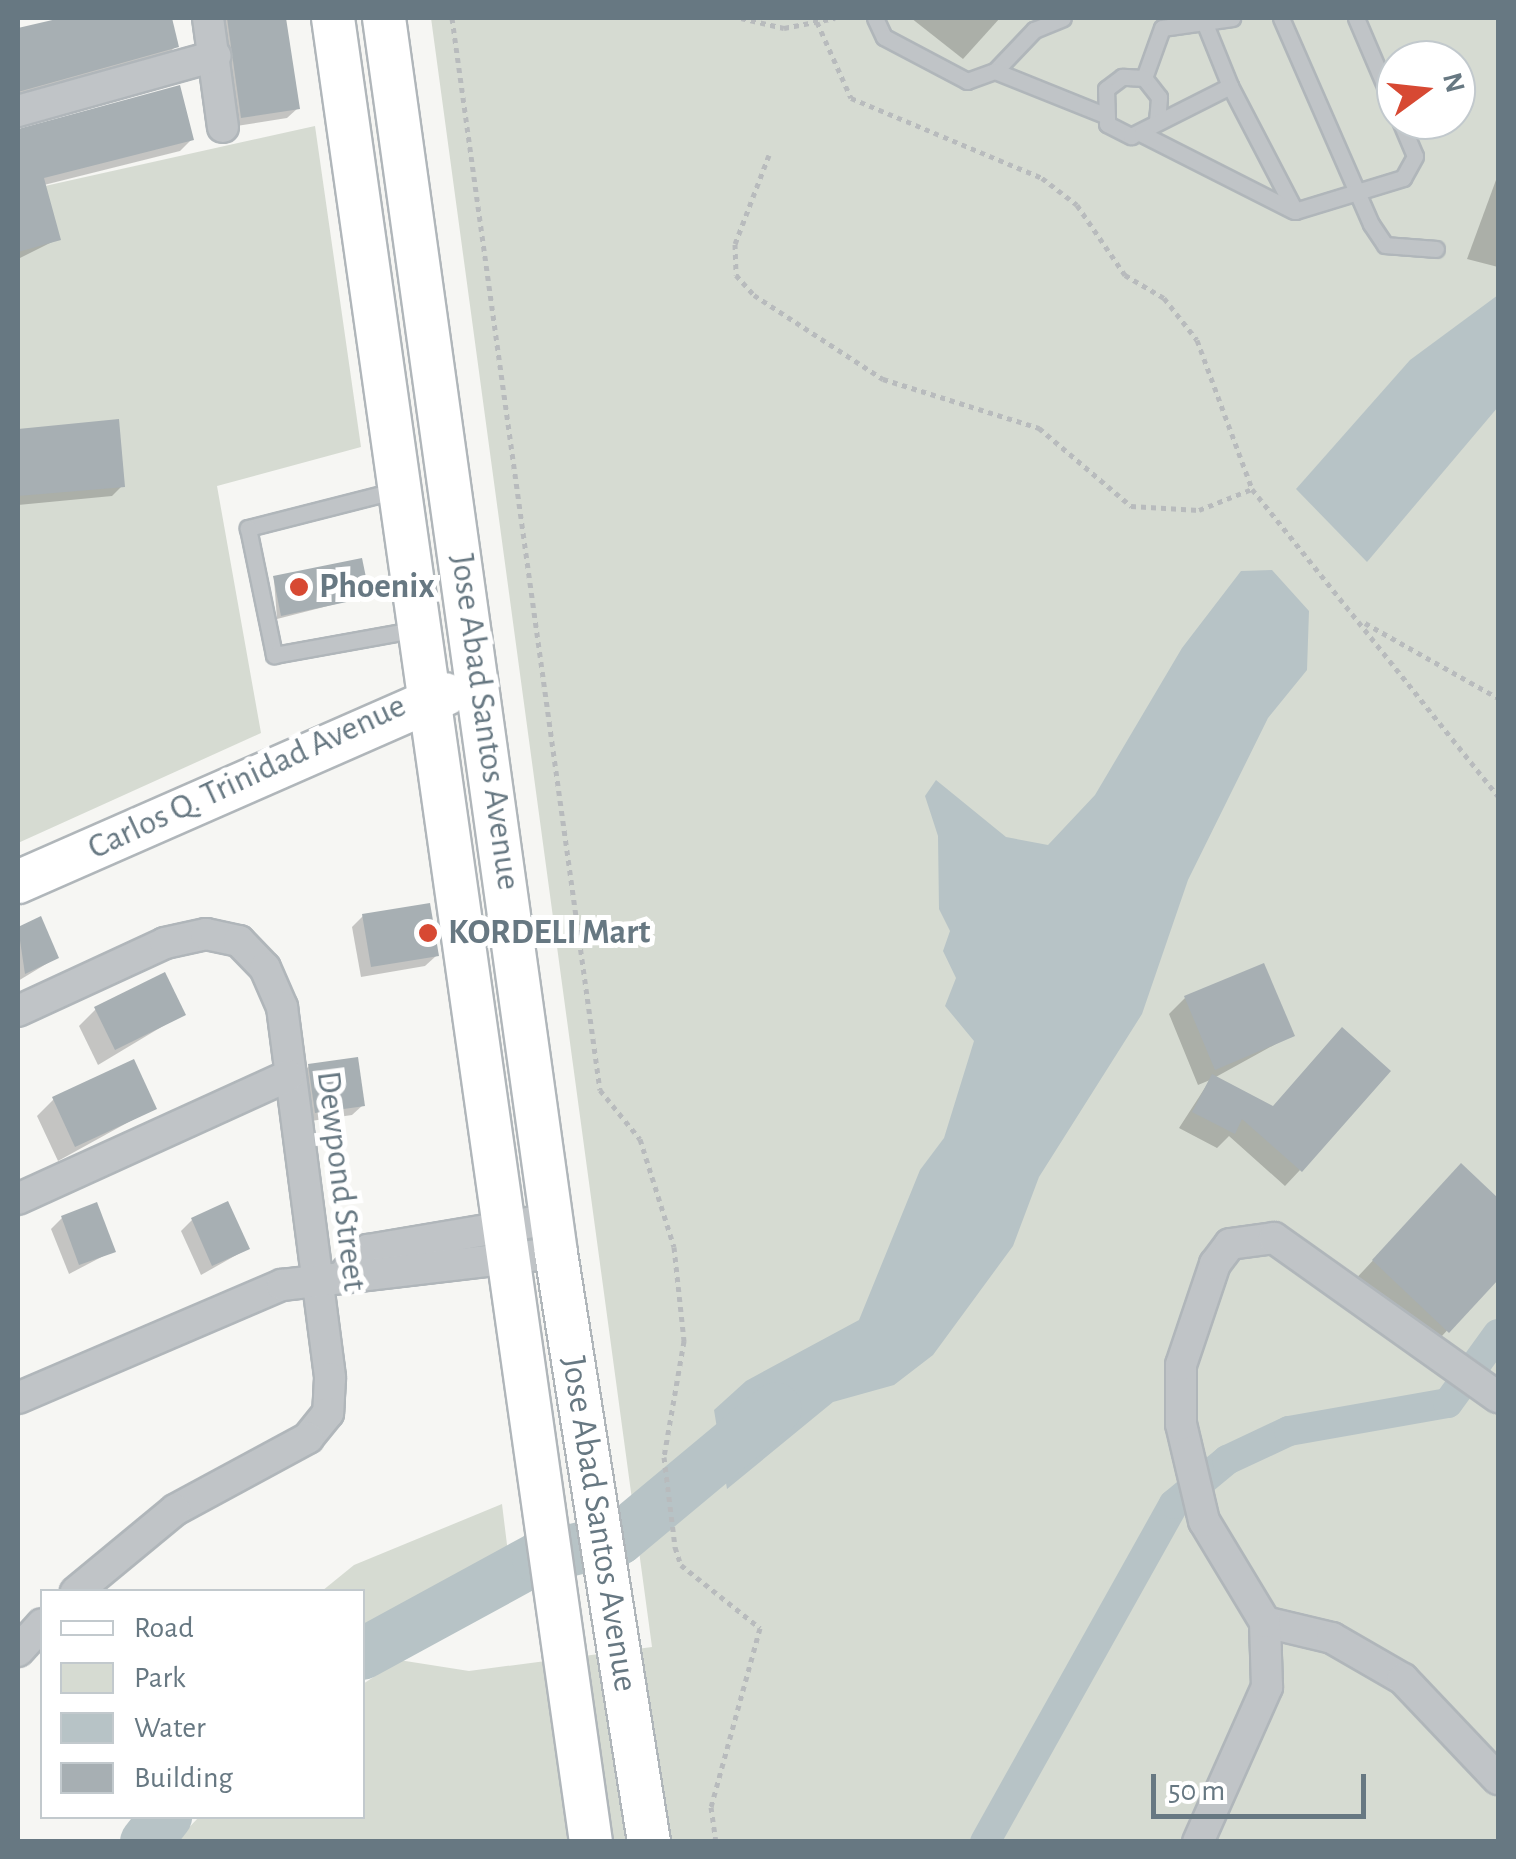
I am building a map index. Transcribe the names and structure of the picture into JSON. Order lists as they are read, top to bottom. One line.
{"streets":{"main road":["Jose Abad Santos Avenue","Carlos Q. Trinidad Avenue"],"street":["Dewpond Street"]},"crossings":[["Jose Abad Santos Avenue","Carlos Q. Trinidad Avenue"]],"places":["Phoenix","KORDELI Mart"],"legend":["Road","Park","Water","Building"],"scale_bar":"50 m","north":"right"}
